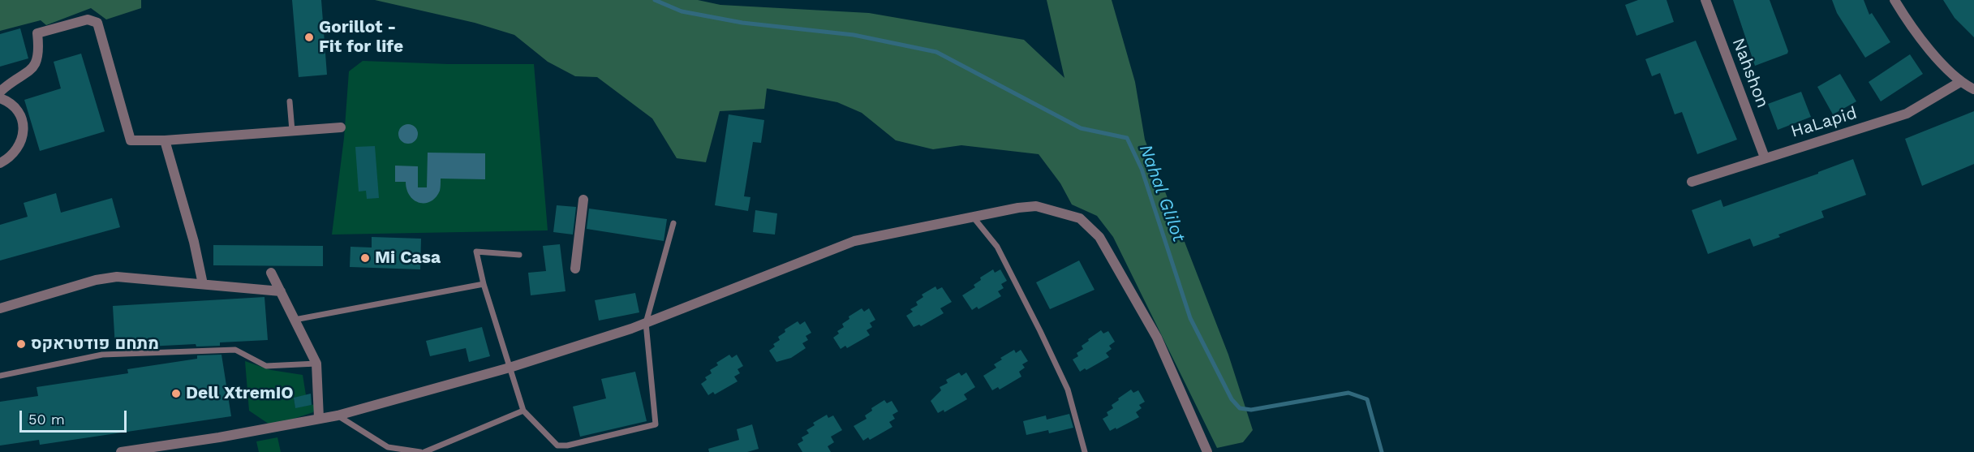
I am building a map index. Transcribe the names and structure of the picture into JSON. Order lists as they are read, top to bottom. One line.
{"streets":{"street":["Nahshon","HaLapid"]},"crossings":[["Nahshon","HaLapid"]],"water":["Nahal Glilot"],"places":["Gorillot - Fit for life","Mi Casa","מתחם פודטראקס","Dell XtremIO"],"scale_bar":"50 m"}
